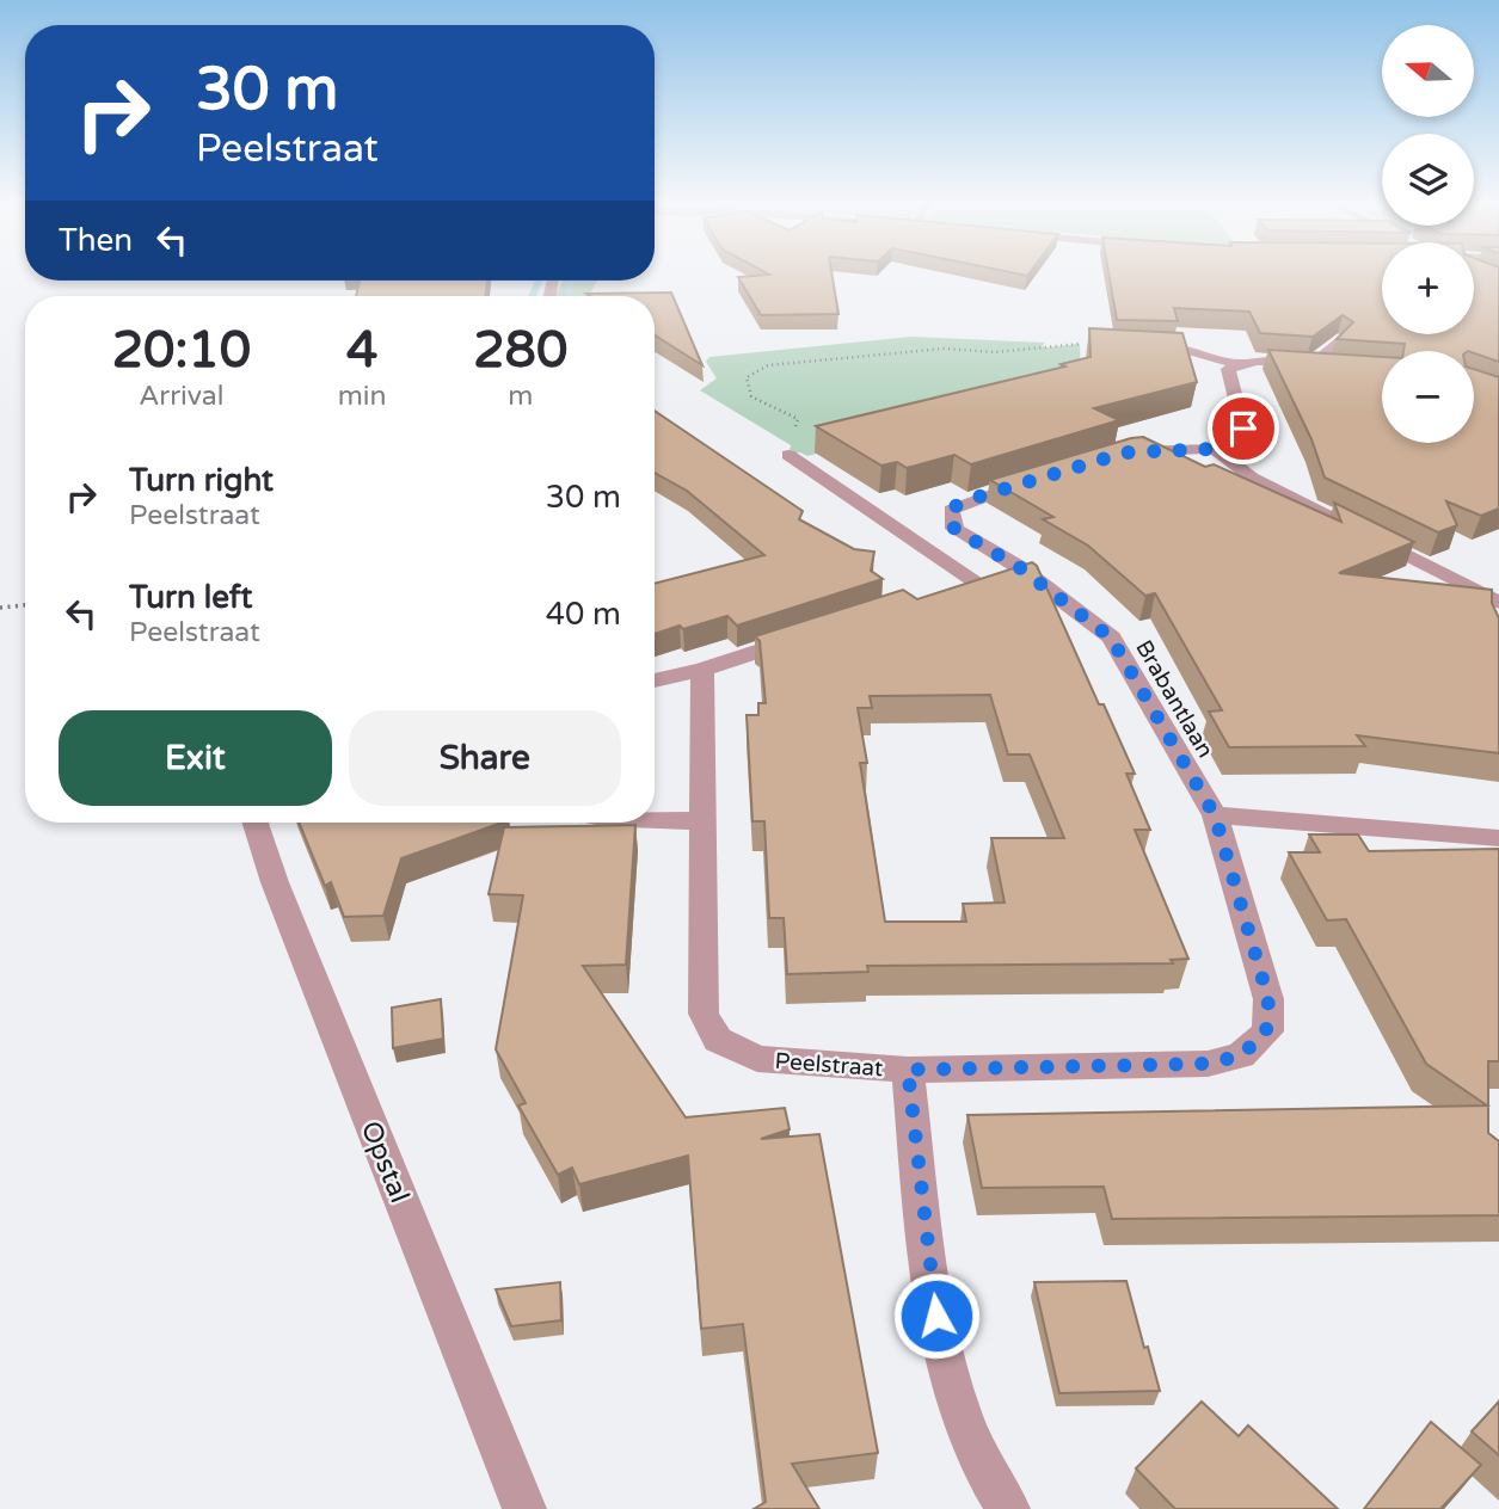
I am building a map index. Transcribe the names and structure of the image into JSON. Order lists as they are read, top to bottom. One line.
{"streets":{"street":["Brabantlaan","Peelstraat","Opstal"]},"crossings":[["Brabantlaan","Peelstraat"]],"north":"left","page":{"map_buttons":["+","−"],"turn":["30 m","Peelstraat"],"then":"Then","eta":["20:10","Arrival","4","min","280","m"],"list":[{"name":"Turn right","note":"Peelstraat","value":"30 m"},{"name":"Turn left","note":"Peelstraat","value":"40 m"}],"buttons":["Exit","Share"]}}
